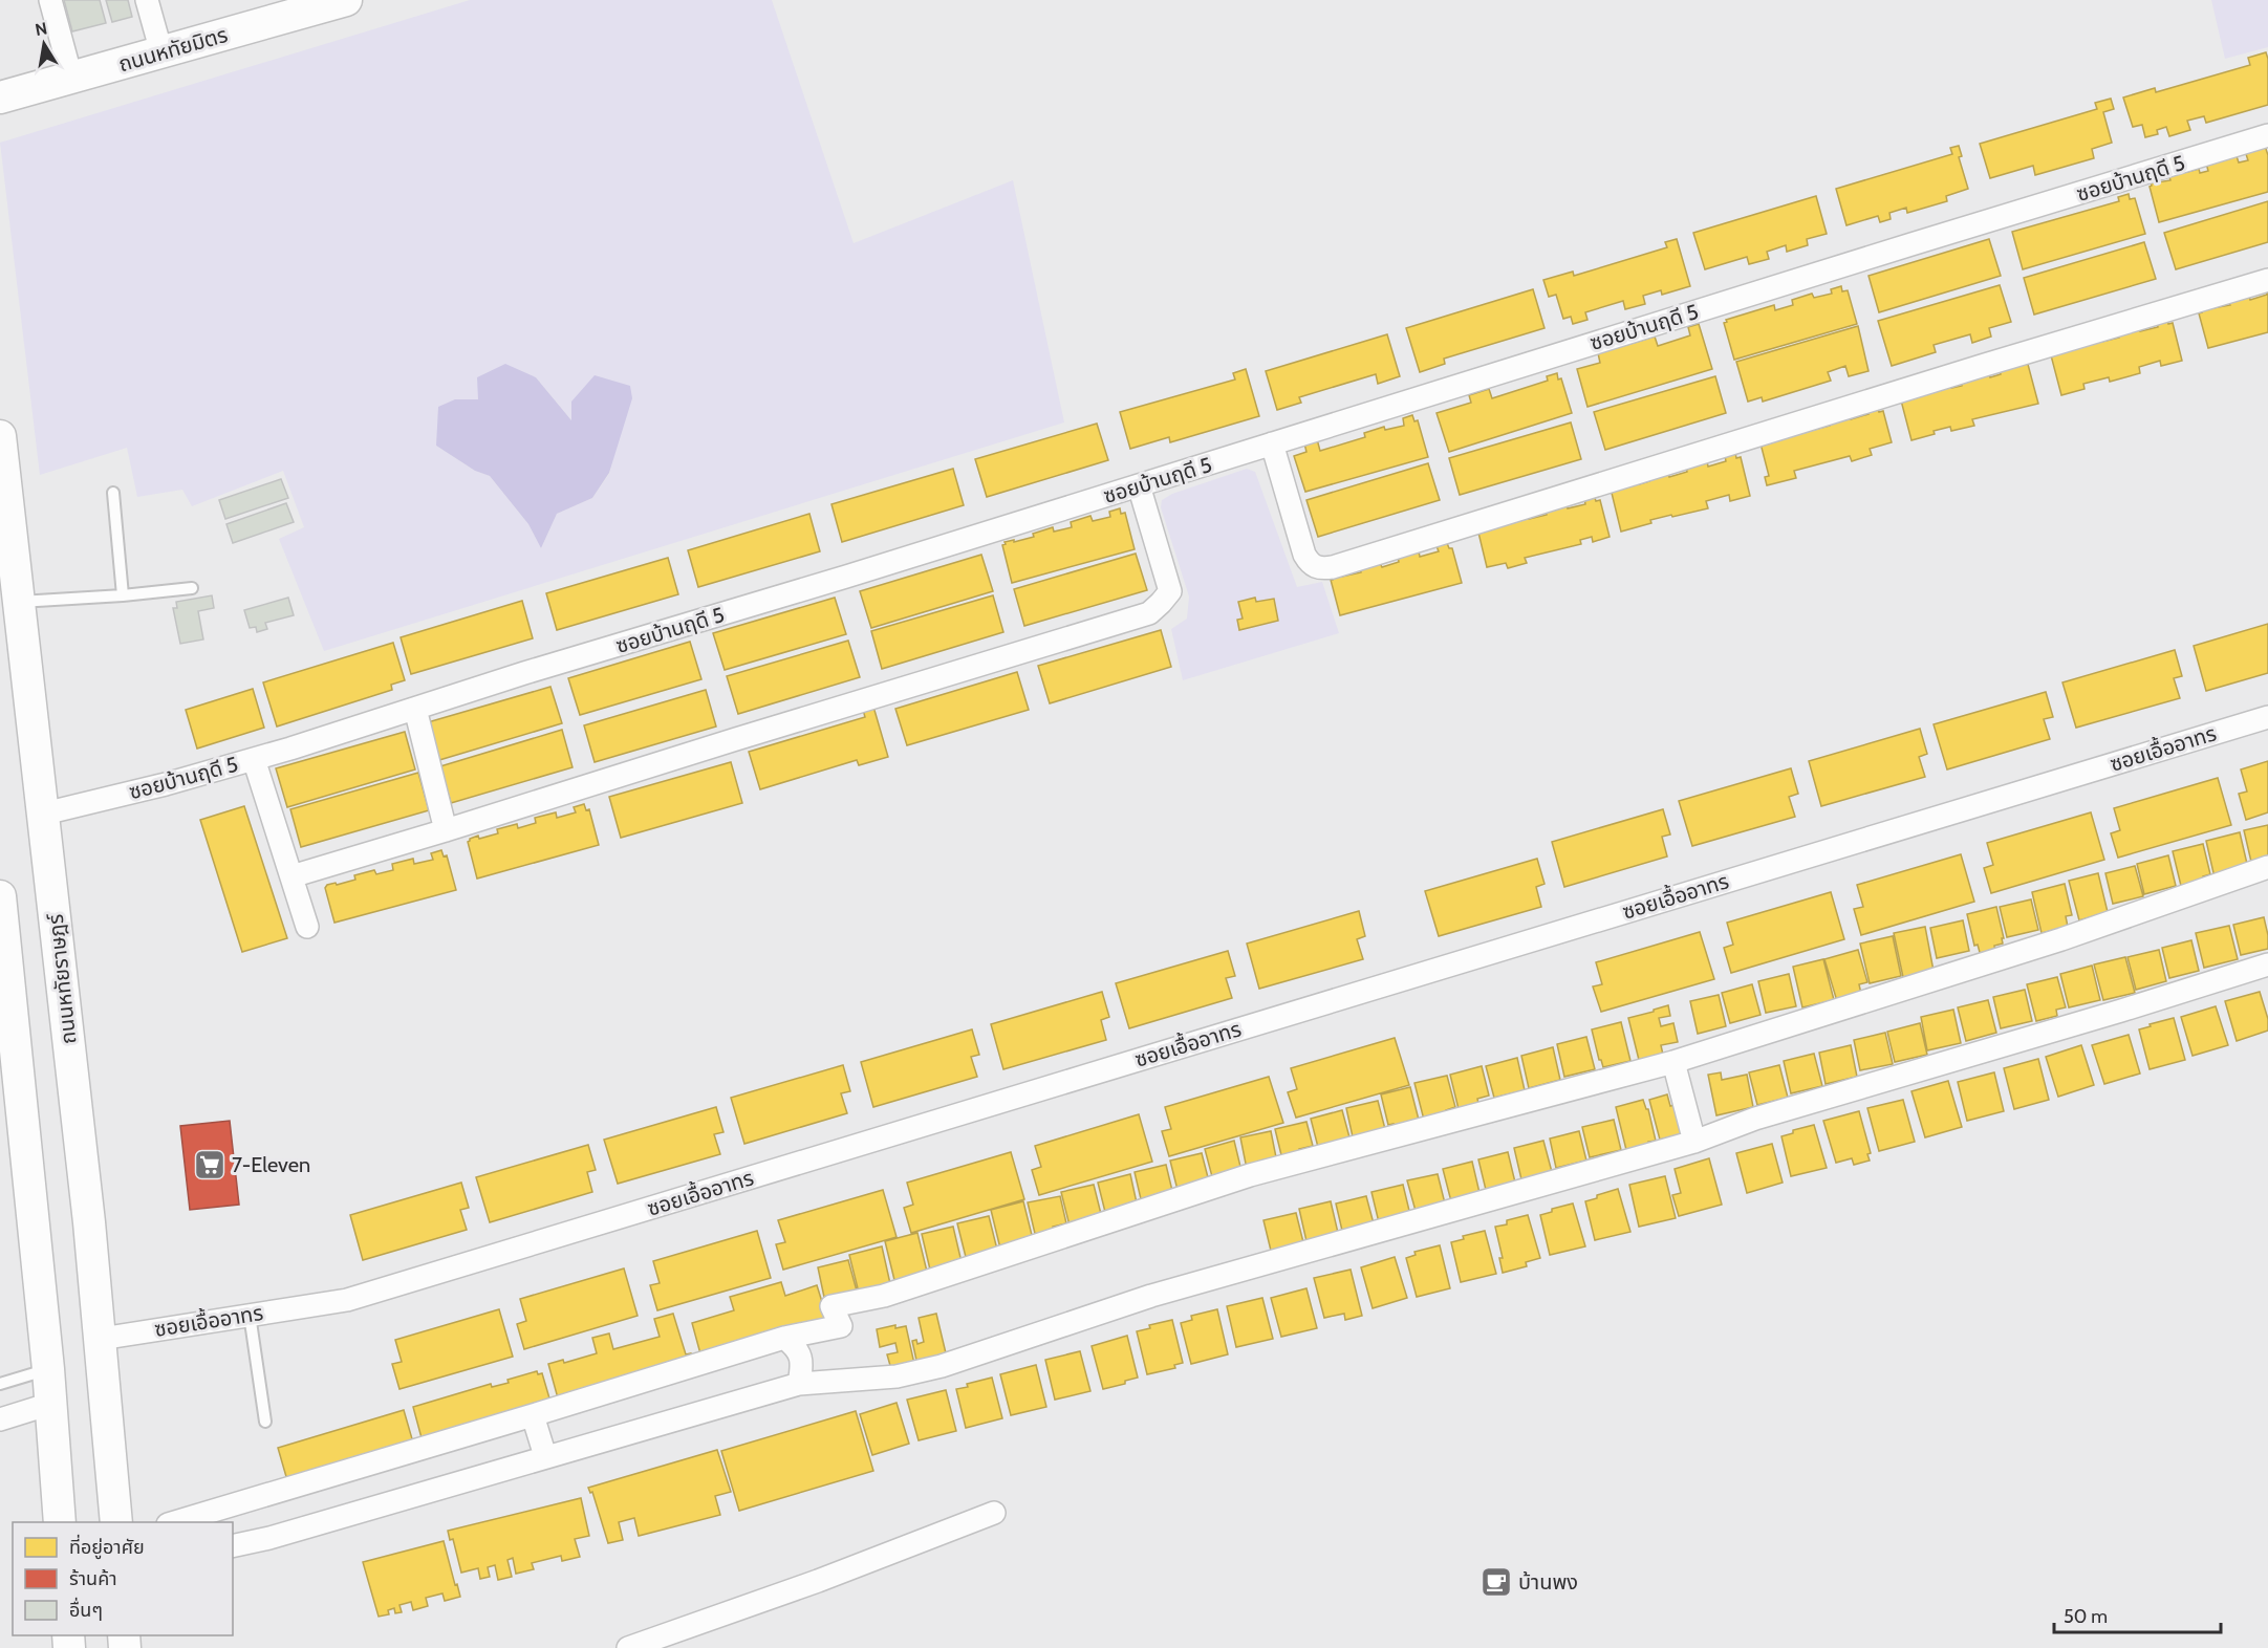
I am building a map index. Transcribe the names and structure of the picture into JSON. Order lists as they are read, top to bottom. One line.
{"streets":{"main road":["ถนนหทัยมิตร","ถนนหทัยราษฎร์"],"street":["ซอยบ้านฤดี 5","ซอยเอื้ออาทร"]},"crossings":[["ซอยบ้านฤดี 5","ถนนหทัยราษฎร์"],["ซอยเอื้ออาทร","ถนนหทัยราษฎร์"]],"places":{"supermarket":["7-Eleven"],"cafe":["บ้านพง"]},"legend":["ที่อยู่อาศัย","ร้านค้า","อื่นๆ"],"scale_bar":"50 m","north":"top"}
